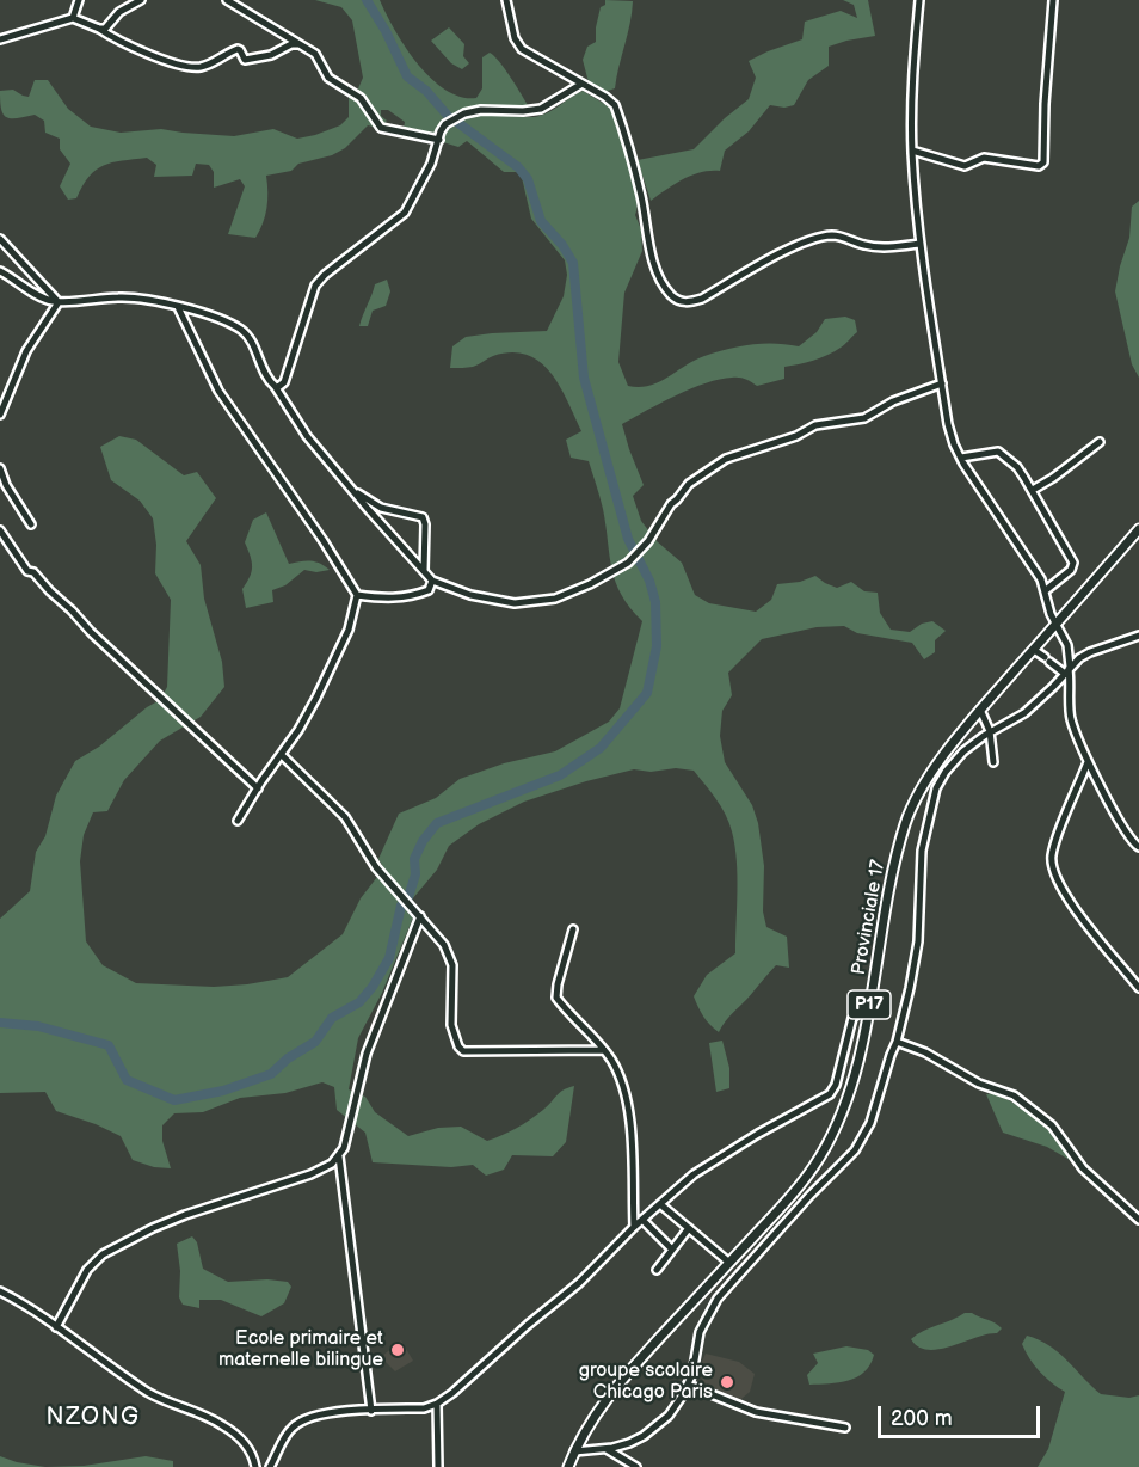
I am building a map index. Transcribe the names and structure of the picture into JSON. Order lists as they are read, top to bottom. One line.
{"streets":{"main road":["Provinciale 17","P17"]},"districts":["NZONG"],"places":["Ecole primaire et maternelle bilingue","groupe scolaire Chicago Paris"],"scale_bar":"200 m"}
